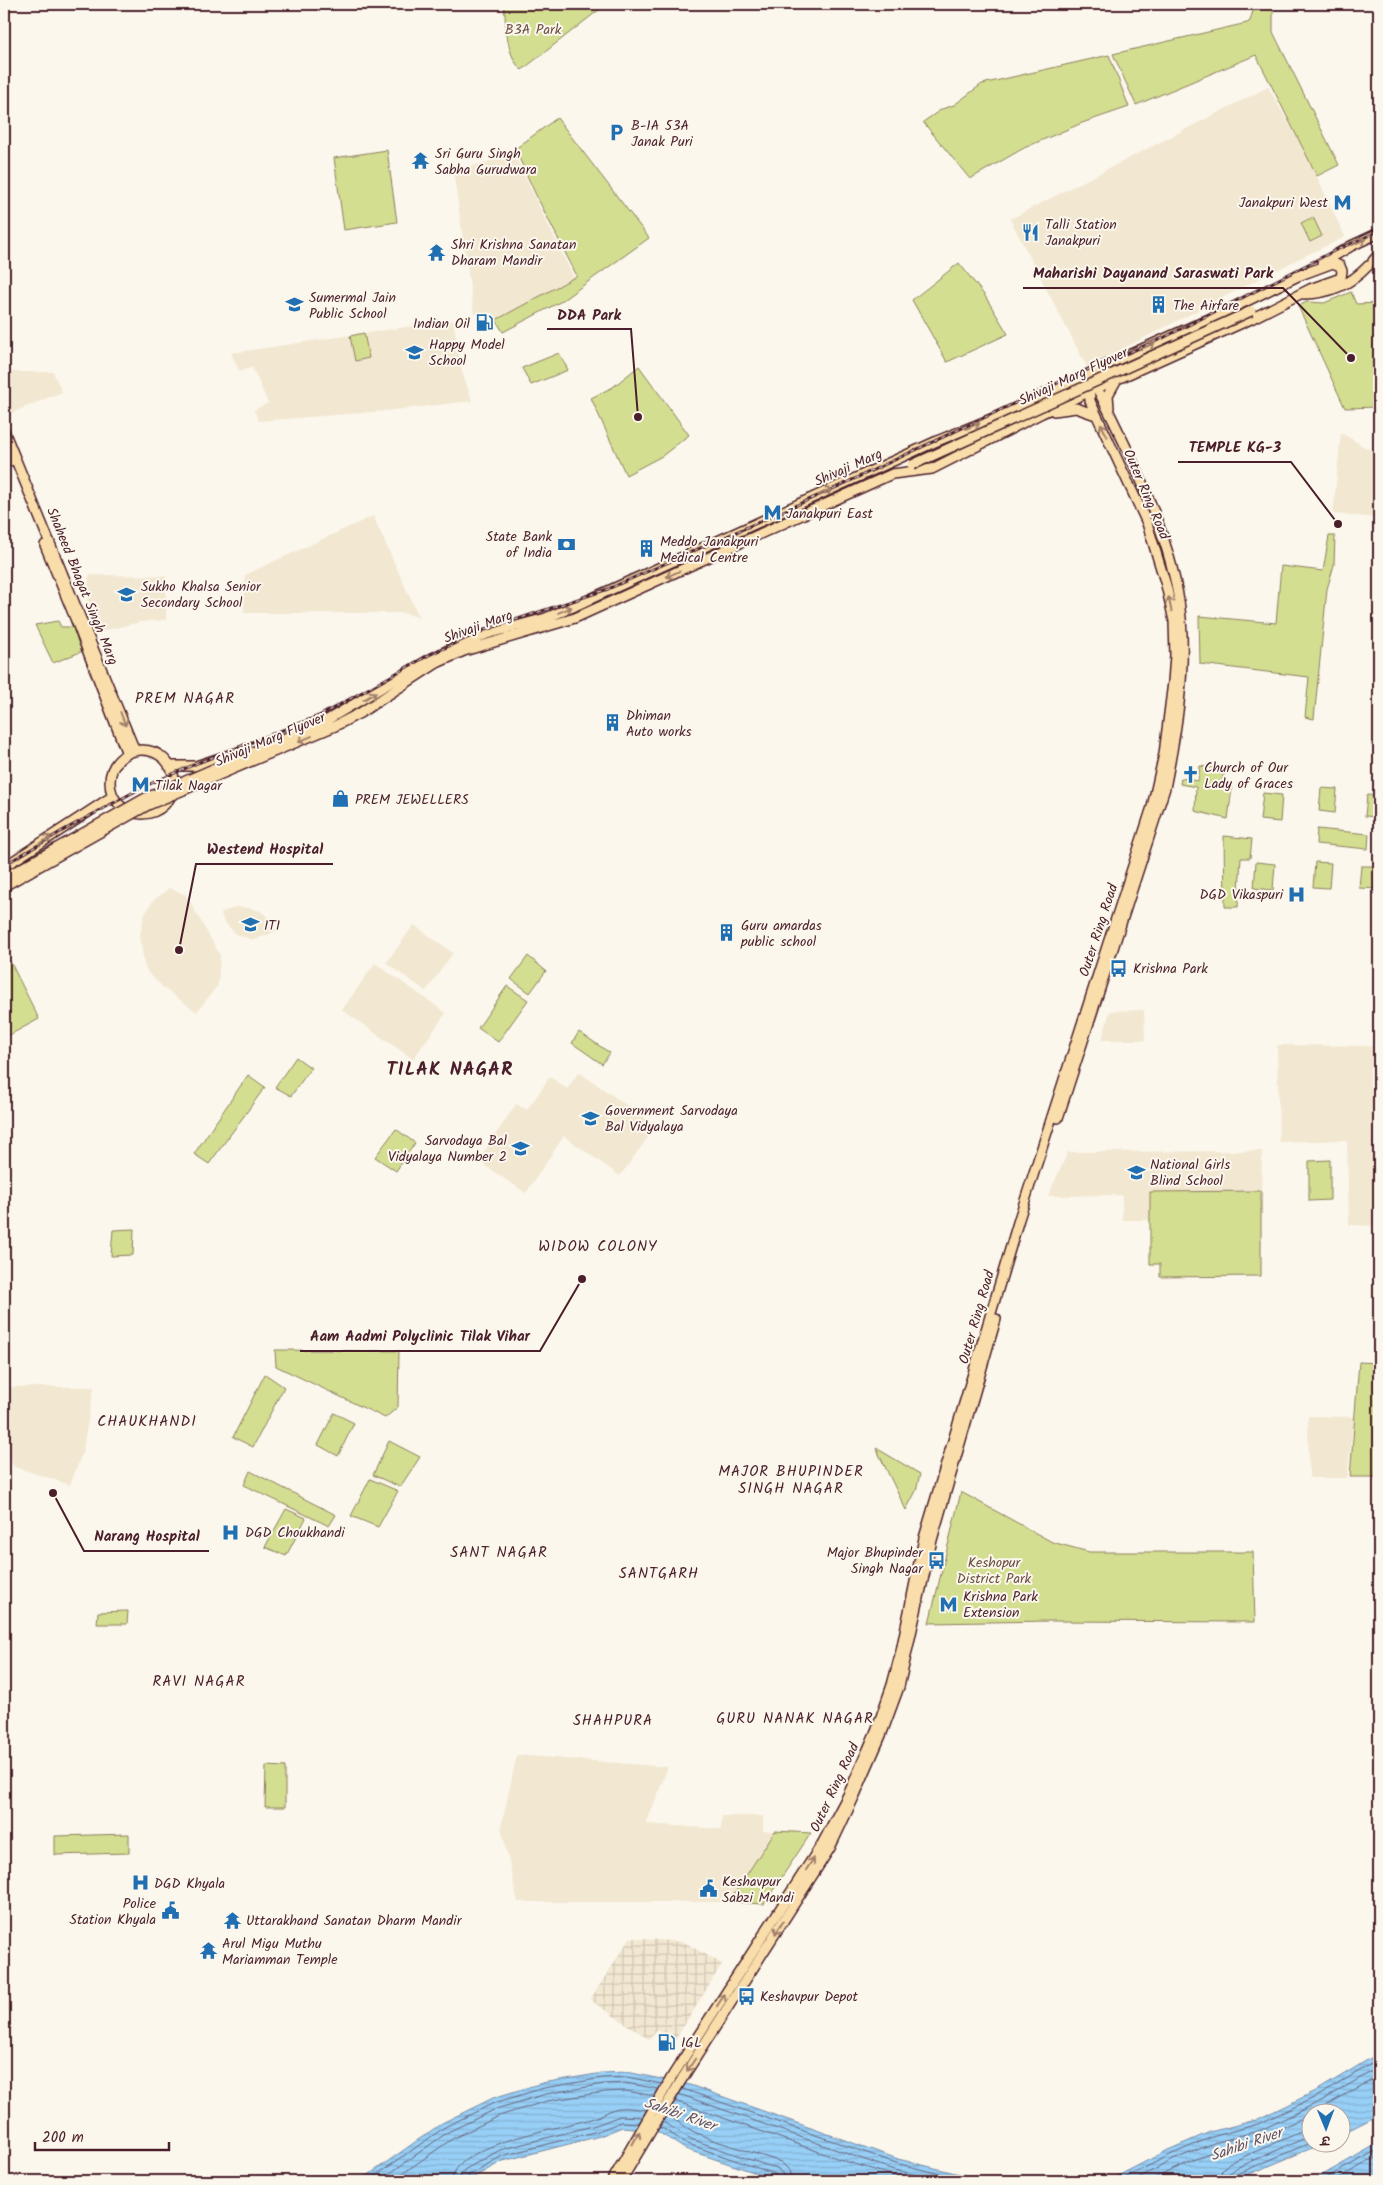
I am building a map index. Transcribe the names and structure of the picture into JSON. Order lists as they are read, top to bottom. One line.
{"streets":{"main road":["Shivaji Marg Flyover","Shivaji Marg","Outer Ring Road","Shaheed Bhagat Singh Marg"]},"crossings":[["Shivaji Marg Flyover","Shivaji Marg"],["Shivaji Marg","Outer Ring Road"]],"districts":["PREM NAGAR","TILAK NAGAR","WIDOW COLONY","CHAUKHANDI","MAJOR BHUPINDER SINGH NAGAR","SANT NAGAR","SANTGARH","RAVI NAGAR","GURU NANAK NAGAR","SHAHPURA"],"water":["Sahibi River"],"parks":["B3A Park","Keshopur District Park"],"places":{"parking":["B-1A 53A Janak Puri"],"temple":["Sri Guru Singh Sabha Gurudwara","Shri Krishna Sanatan Dharam Mandir","Uttarakhand Sanatan Dharm Mandir","Arul Migu Muthu Mariamman Temple"],"metro station":["Janakpuri West","Janakpuri East","Tilak Nagar","Krishna Park Extension"],"restaurant":["Talli Station Janakpuri"],"school or university":["Sumermal Jain Public School","Happy Model School","Sukho Khalsa Senior Secondary School","ITI","Government Sarvodaya Bal Vidyalaya","Sarvodaya Bal Vidyalaya Number 2","National Girls Blind School"],"building":["The Airfare","Meddo Janakpuri Medical Centre","Dhiman Auto works","Guru amardas public school"],"fuel station":["Indian Oil","IGL"],"other":["Maharishi Dayanand Saraswati Park","DDA Park","TEMPLE KG-3","Westend Hospital","Aam Aadmi Polyclinic Tilak Vihar","Narang Hospital"],"bank":["State Bank of India"],"church":["Church of Our Lady of Graces"],"shop":["PREM JEWELLERS"],"hospital":["DGD Vikaspuri","DGD Choukhandi","DGD Khyala"],"bus stop":["Krishna Park","Major Bhupinder Singh Nagar","Keshavpur Depot"],"public building":["Keshavpur Sabzi Mandi","Police Station Khyala"]},"scale_bar":"200 m","north":"bottom"}
